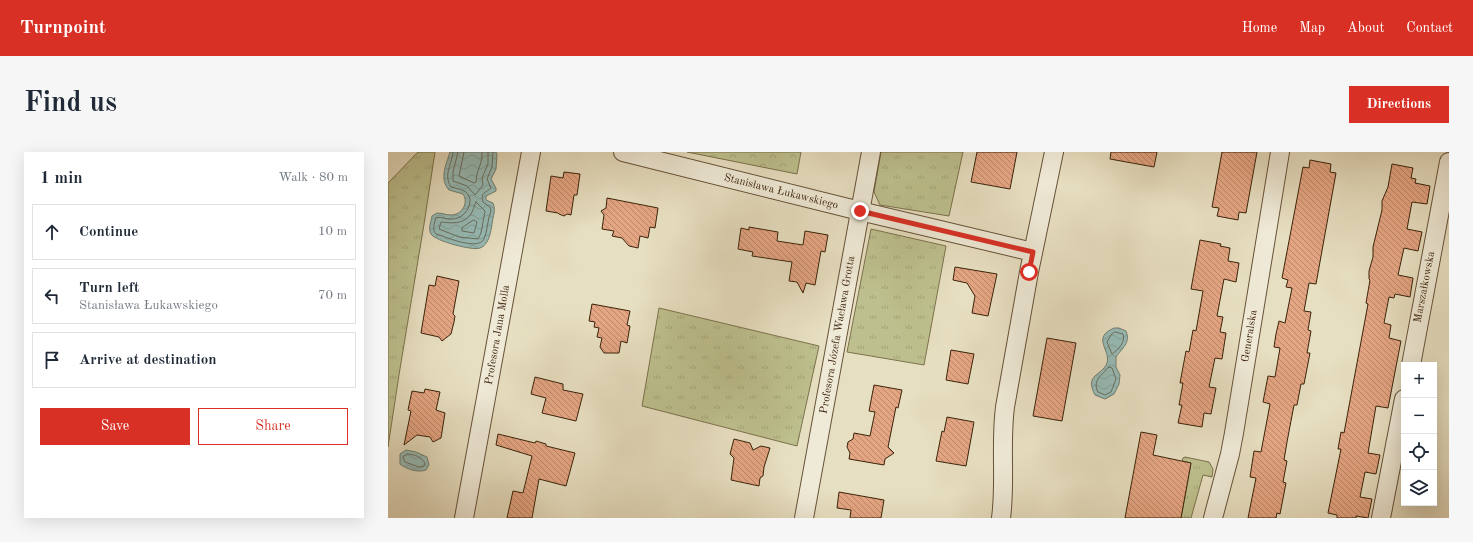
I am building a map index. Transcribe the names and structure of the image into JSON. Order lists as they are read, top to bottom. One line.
{"streets":{"street":["Stanisława Łukawskiego","Marszałkowska","Profesora Jana Molla","Profesora Józefa Wacława Grotta","Generalska"]},"crossings":[["Stanisława Łukawskiego","Profesora Józefa Wacława Grotta"]],"page":{"header":"Turnpoint","nav":["Home","Map","About","Contact"],"buttons":["Directions",["Save","Share"]],"title":"Find us","heading":["1 min","Walk · 80 m"],"list":[["Continue","10 m"],["Turn left","Stanisława Łukawskiego","70 m"],"Arrive at destination"],"map_buttons":["+","−"]}}
